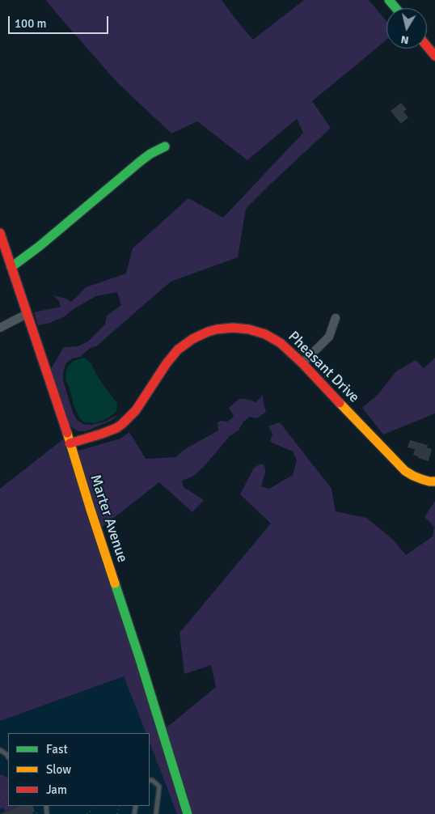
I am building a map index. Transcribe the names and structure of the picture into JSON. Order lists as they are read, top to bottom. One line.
{"streets":{"street":["Pheasant Drive","Marter Avenue"]},"crossings":[["Pheasant Drive","Marter Avenue"]],"legend":["Fast","Slow","Jam"],"scale_bar":"100 m","north":"bottom"}
